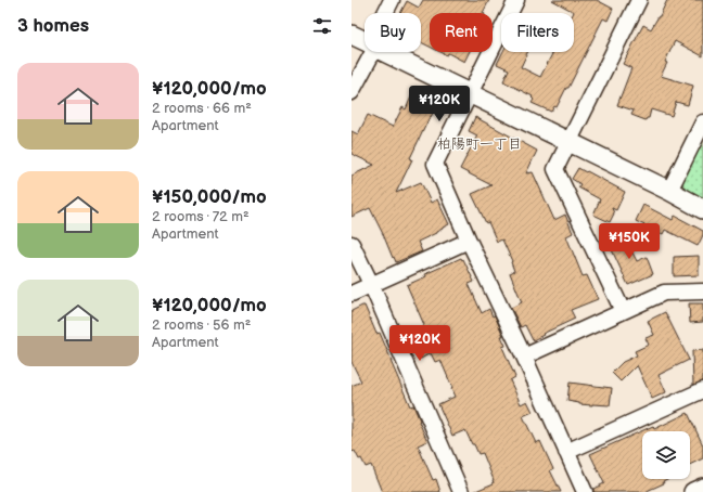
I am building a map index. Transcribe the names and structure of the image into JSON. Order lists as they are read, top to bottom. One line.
{"districts":["柏陽町一丁目"],"page":{"heading":"3 homes","chip":["Buy","Rent","Filters"],"list":[{"name":"¥120,000/mo","note":"2 rooms · 66 m² · Apartment"},{"name":"¥150,000/mo","note":"2 rooms · 72 m² · Apartment"},{"name":"¥120,000/mo","note":"2 rooms · 56 m² · Apartment"}],"price":["¥120K","¥150K","¥120K"]}}
